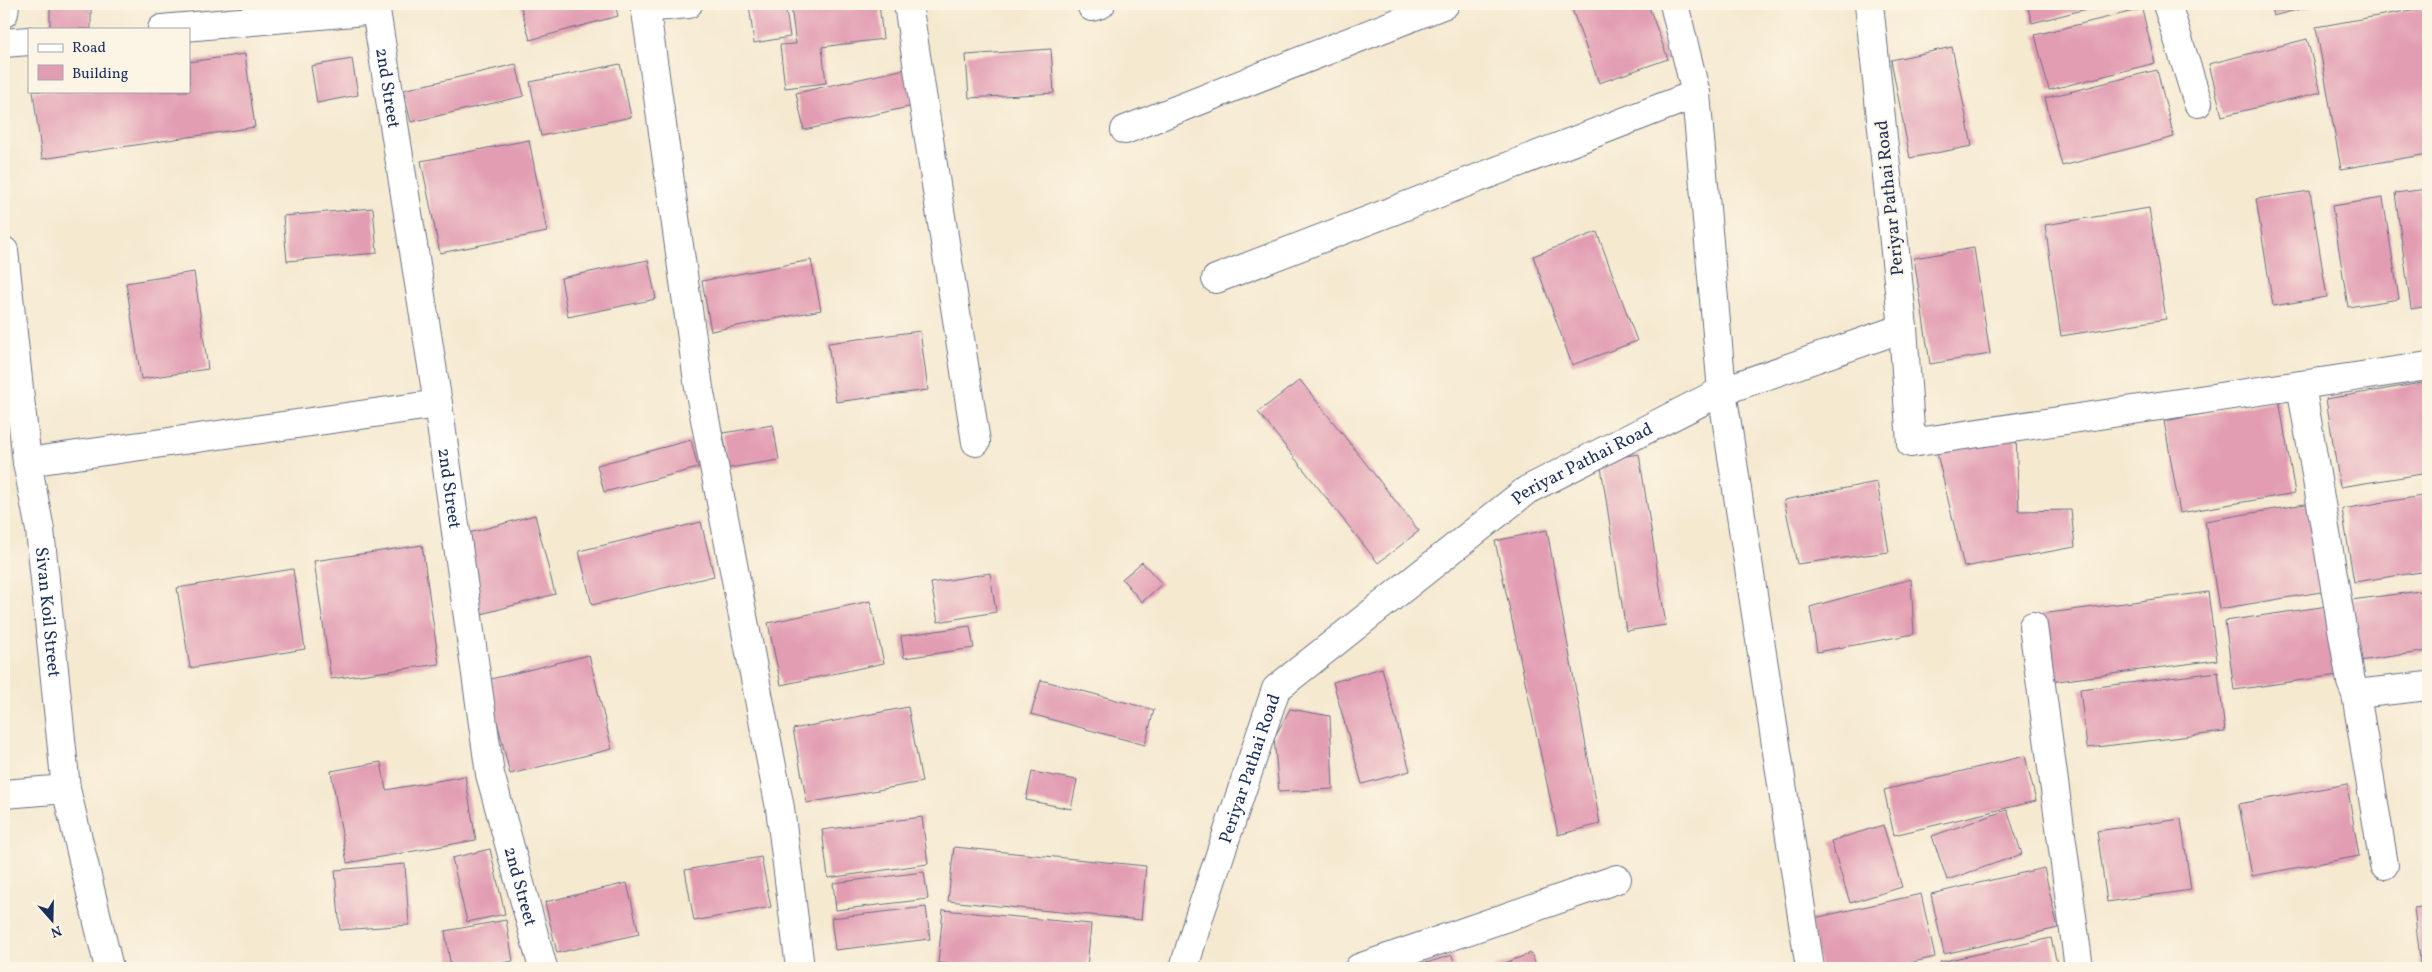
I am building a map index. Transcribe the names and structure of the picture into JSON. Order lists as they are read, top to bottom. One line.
{"streets":{"street":["2nd Street","Periyar Pathai Road","Sivan Koil Street"]},"legend":["Road","Building"],"north":"bottom"}
